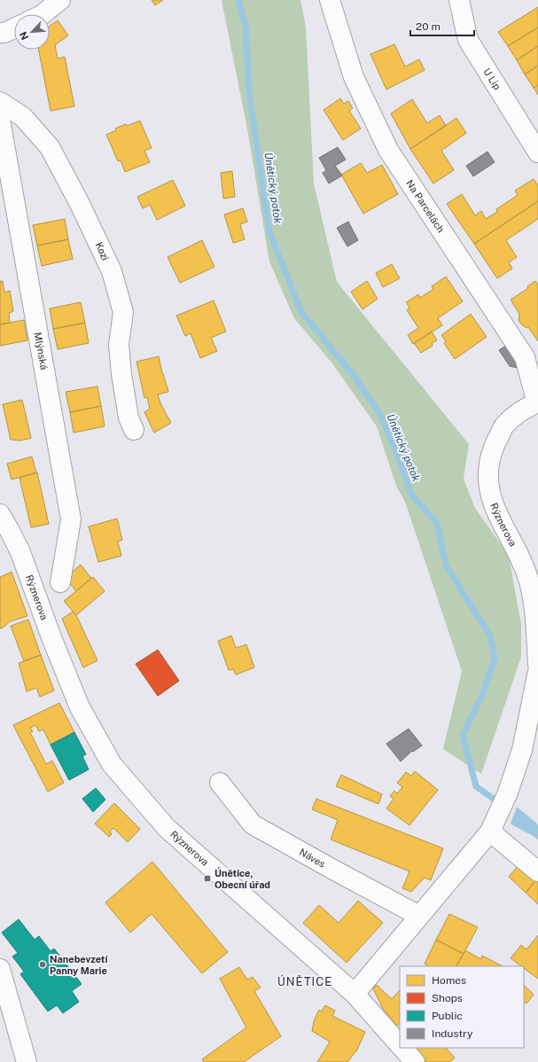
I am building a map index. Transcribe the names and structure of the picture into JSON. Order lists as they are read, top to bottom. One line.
{"streets":{"street":["U Lip","Na Parcelách","Kozí","Mlýnská","Rýznerova","Náves"]},"crossings":[["Na Parcelách","Rýznerova"]],"districts":["ÚNĚTICE"],"water":["Únětický potok"],"places":{"transit":["Únětice, Obecní úřad"],"other":["Nanebevzetí Panny Marie"]},"legend":["Homes","Shops","Public","Industry"],"scale_bar":"20 m","north":"bottom left"}
